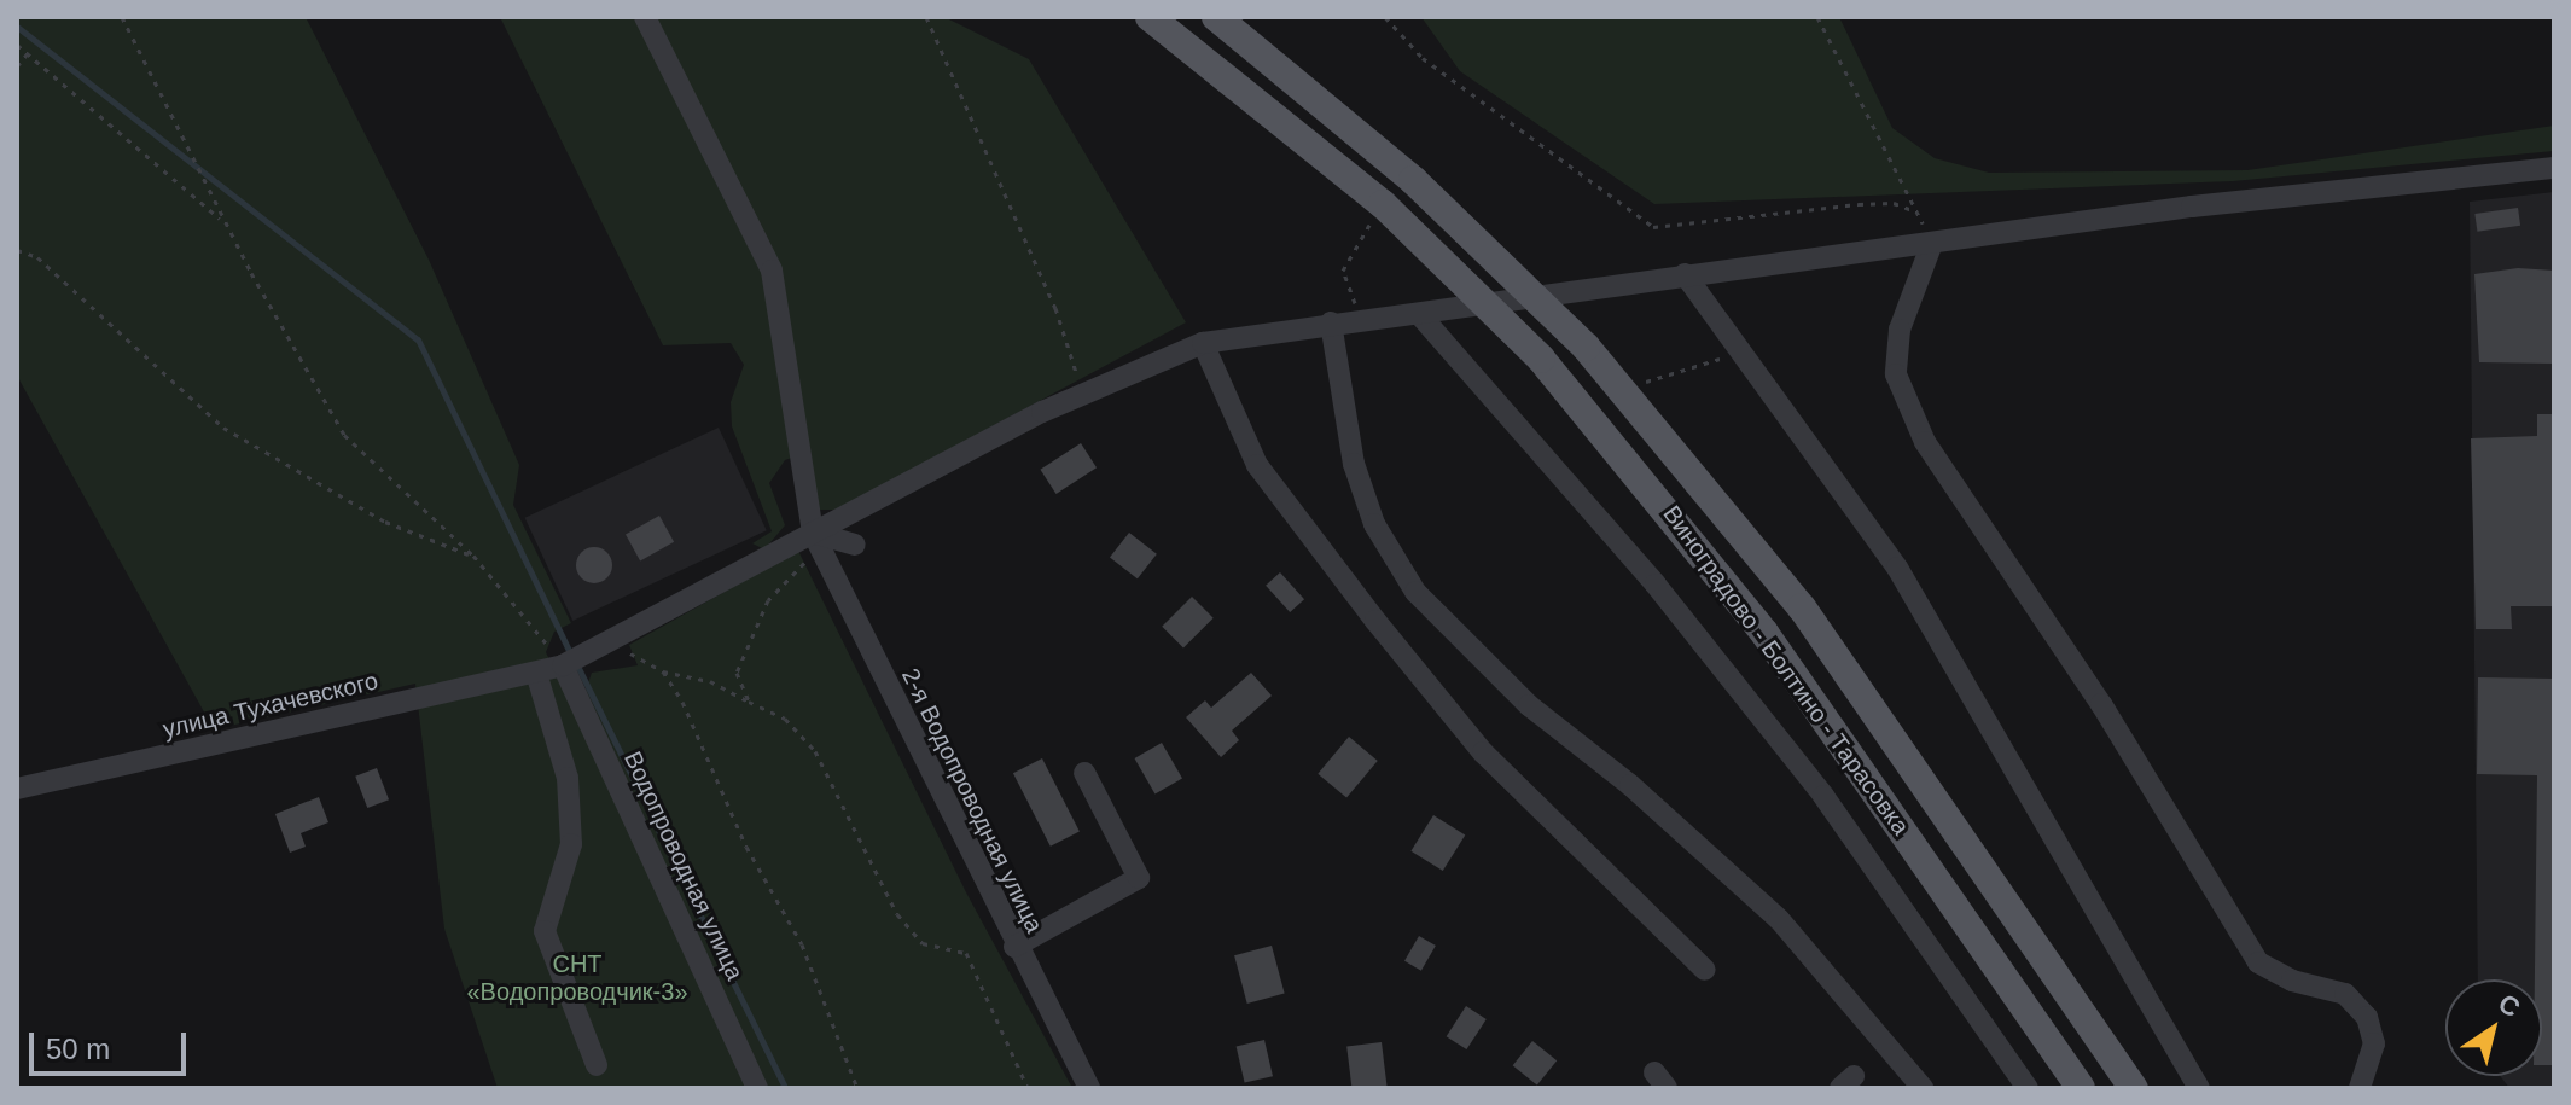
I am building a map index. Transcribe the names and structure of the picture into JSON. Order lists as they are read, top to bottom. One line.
{"streets":{"main road":["Виноградово - Болтино - Тарасовка"],"street":["улица Тухачевского","2-я Водопроводная улица","Водопроводная улица"]},"crossings":[["улица Тухачевского","2-я Водопроводная улица"],["улица Тухачевского","Водопроводная улица"]],"parks":["СНТ «Водопроводчик-3»"],"scale_bar":"50 m","north":"top right"}
